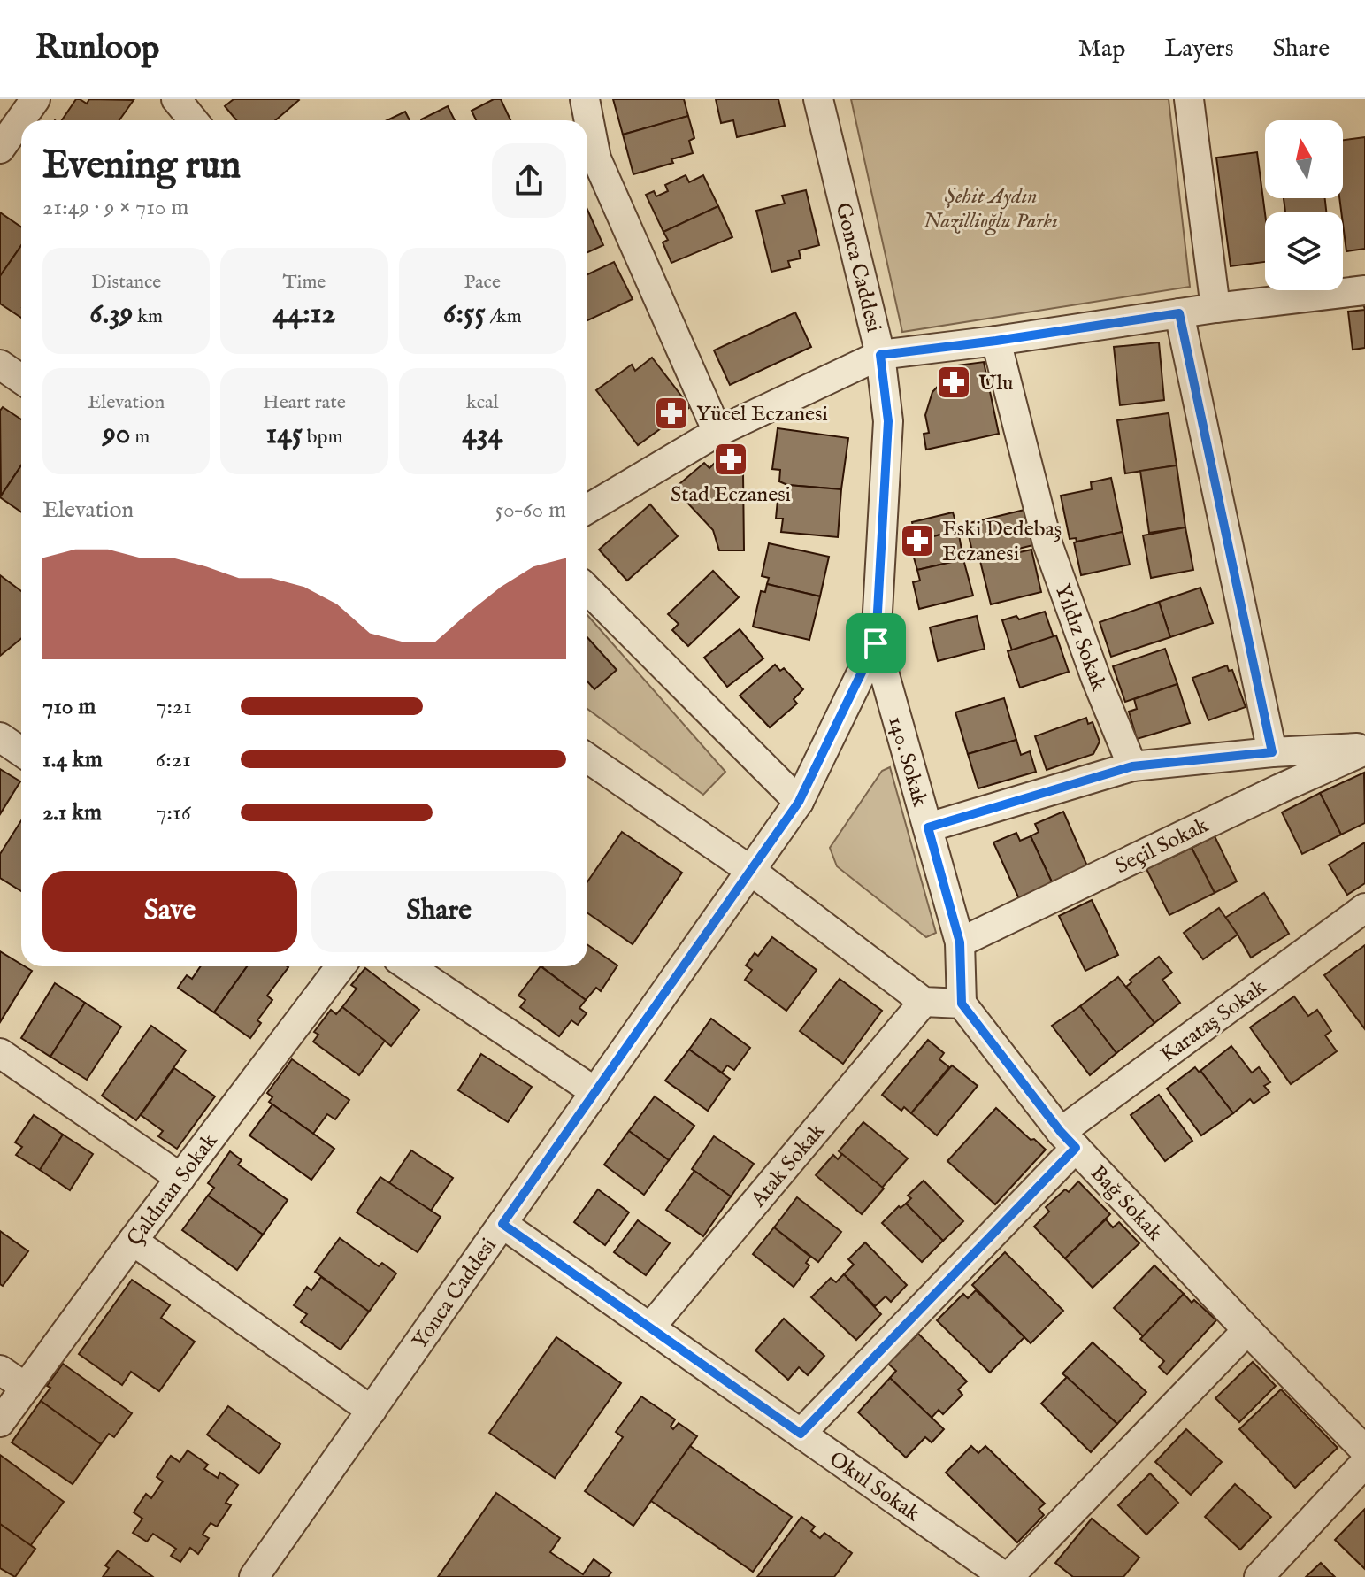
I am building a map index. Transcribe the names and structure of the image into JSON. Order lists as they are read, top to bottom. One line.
{"streets":{"street":["Gonca Caddesi","Yıldız Sokak","140. Sokak","Seçil Sokak","Karataş Sokak","Atak Sokak","Çaldıran Sokak","Bağ Sokak","Yonca Caddesi","Okul Sokak"]},"crossings":[["Gonca Caddesi","140. Sokak"],["Gonca Caddesi","Yonca Caddesi"],["140. Sokak","Seçil Sokak"],["140. Sokak","Bağ Sokak"],["Karataş Sokak","Bağ Sokak"],["Karataş Sokak","Okul Sokak"],["Atak Sokak","Okul Sokak"],["Yonca Caddesi","Okul Sokak"]],"parks":["Şehit Aydın Nazillioğlu Parkı"],"places":{"pharmacy":["Ulu","Yücel Eczanesi","Stad Eczanesi","Eski Dedebaş Eczanesi"]},"north":"top","page":{"header":"Runloop","nav":["Map","Layers","Share"],"heading":["Evening run","21:49 · 9 × 710 m"],"stats":[["Distance","6.39 km"],["Time","44:12"],["Pace","6:55 /km"],["Elevation","90 m"],["Heart rate","145 bpm"],["kcal","434"]],"chart":["Elevation","50–60 m"],"list":[{"name":"710 m","note":"7:21"},{"name":"1.4 km","note":"6:21"},{"name":"2.1 km","note":"7:16"}],"buttons":["Save","Share"]}}
